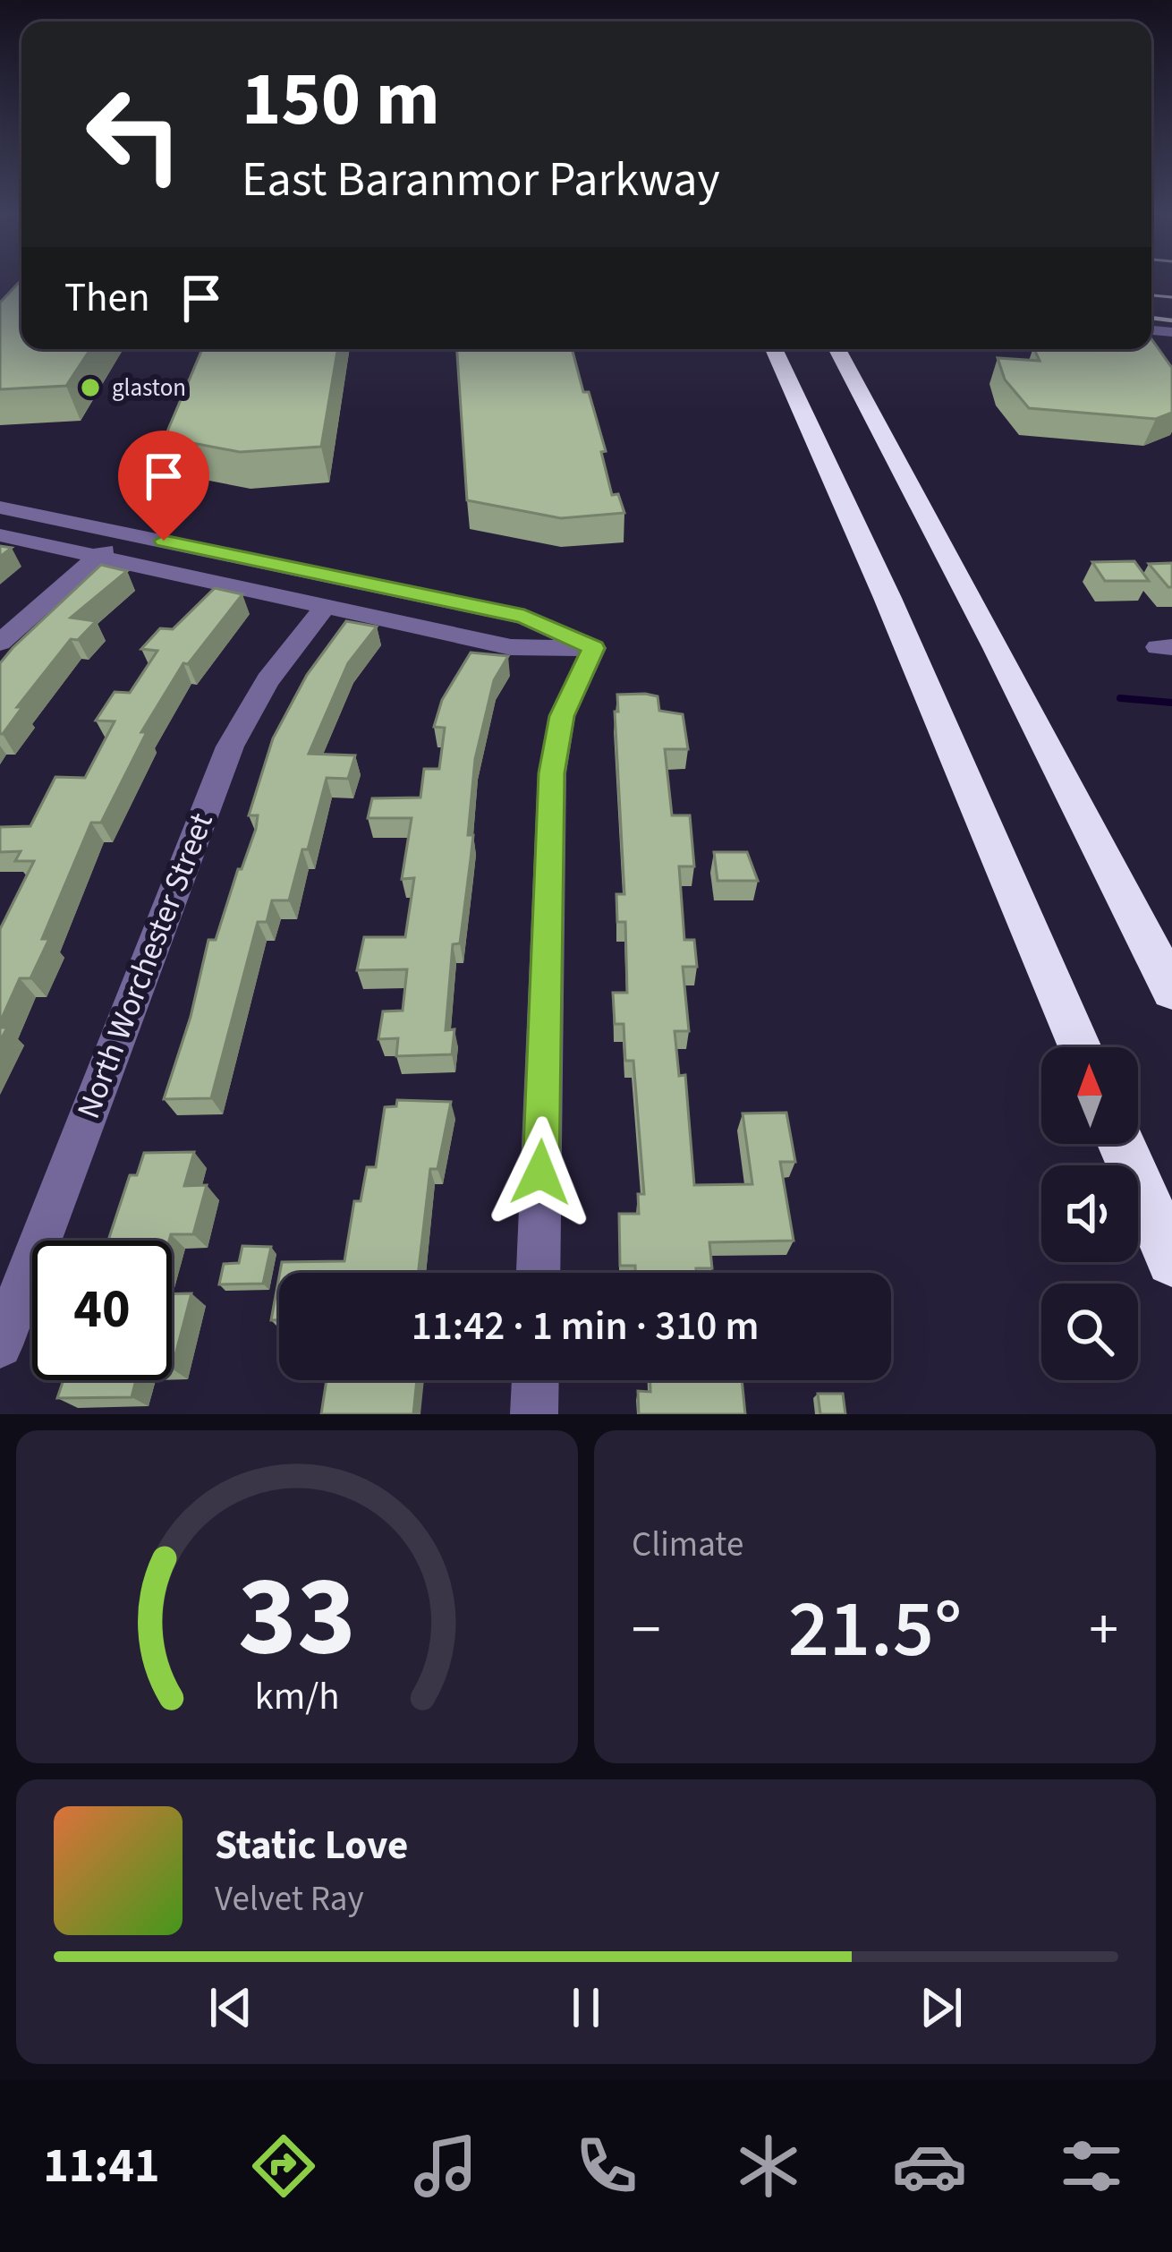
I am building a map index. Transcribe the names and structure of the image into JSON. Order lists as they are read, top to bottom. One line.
{"streets":{"street":["North Worchester Street"]},"places":["glaston"],"north":"top","page":{"turn":["150 m","East Baranmor Parkway"],"then":"Then","limit":"40","trip":"11:42 · 1 min · 310 m","tile":"Climate","heat":["−","21.5°","+"],"song":["Static Love","Velvet Ray"],"tabs":"11:41","gauge":["33","km/h"]}}
